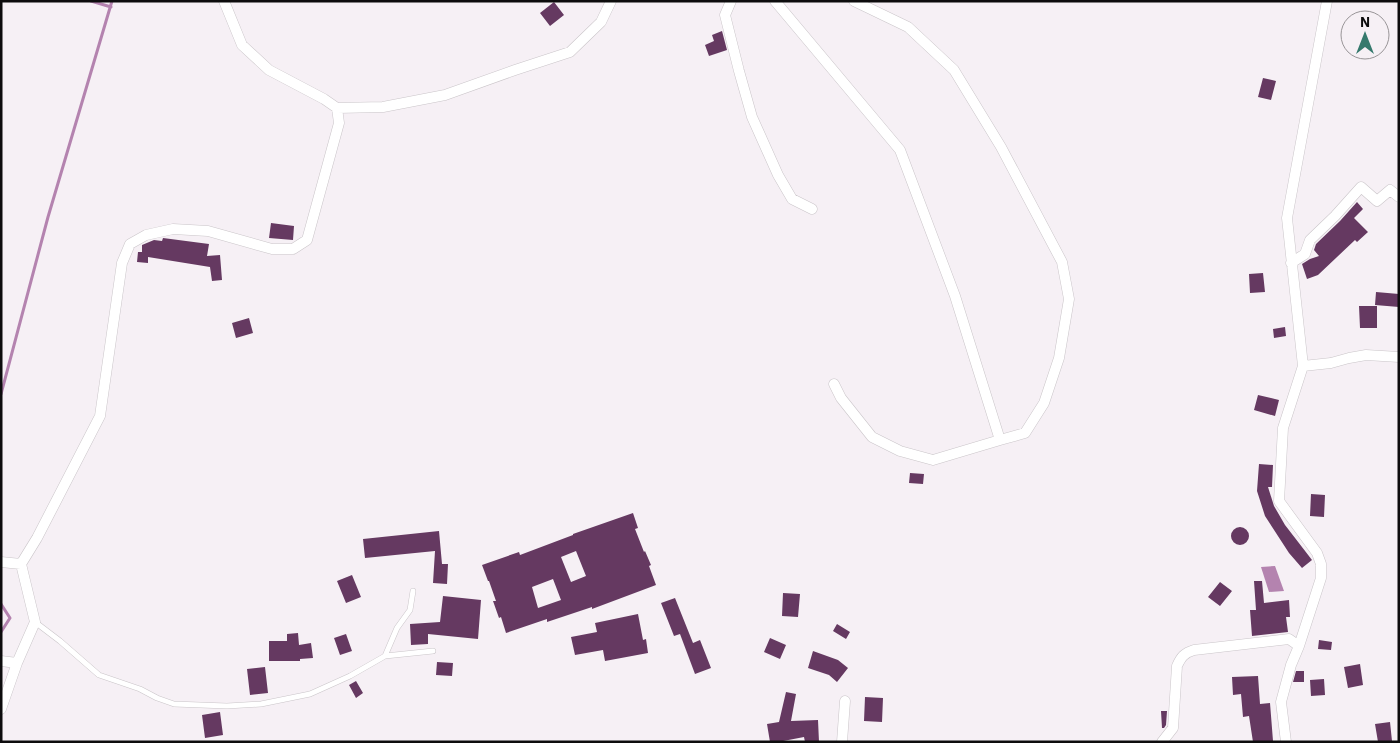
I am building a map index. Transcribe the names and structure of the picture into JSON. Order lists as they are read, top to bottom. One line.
{"north":"top"}
